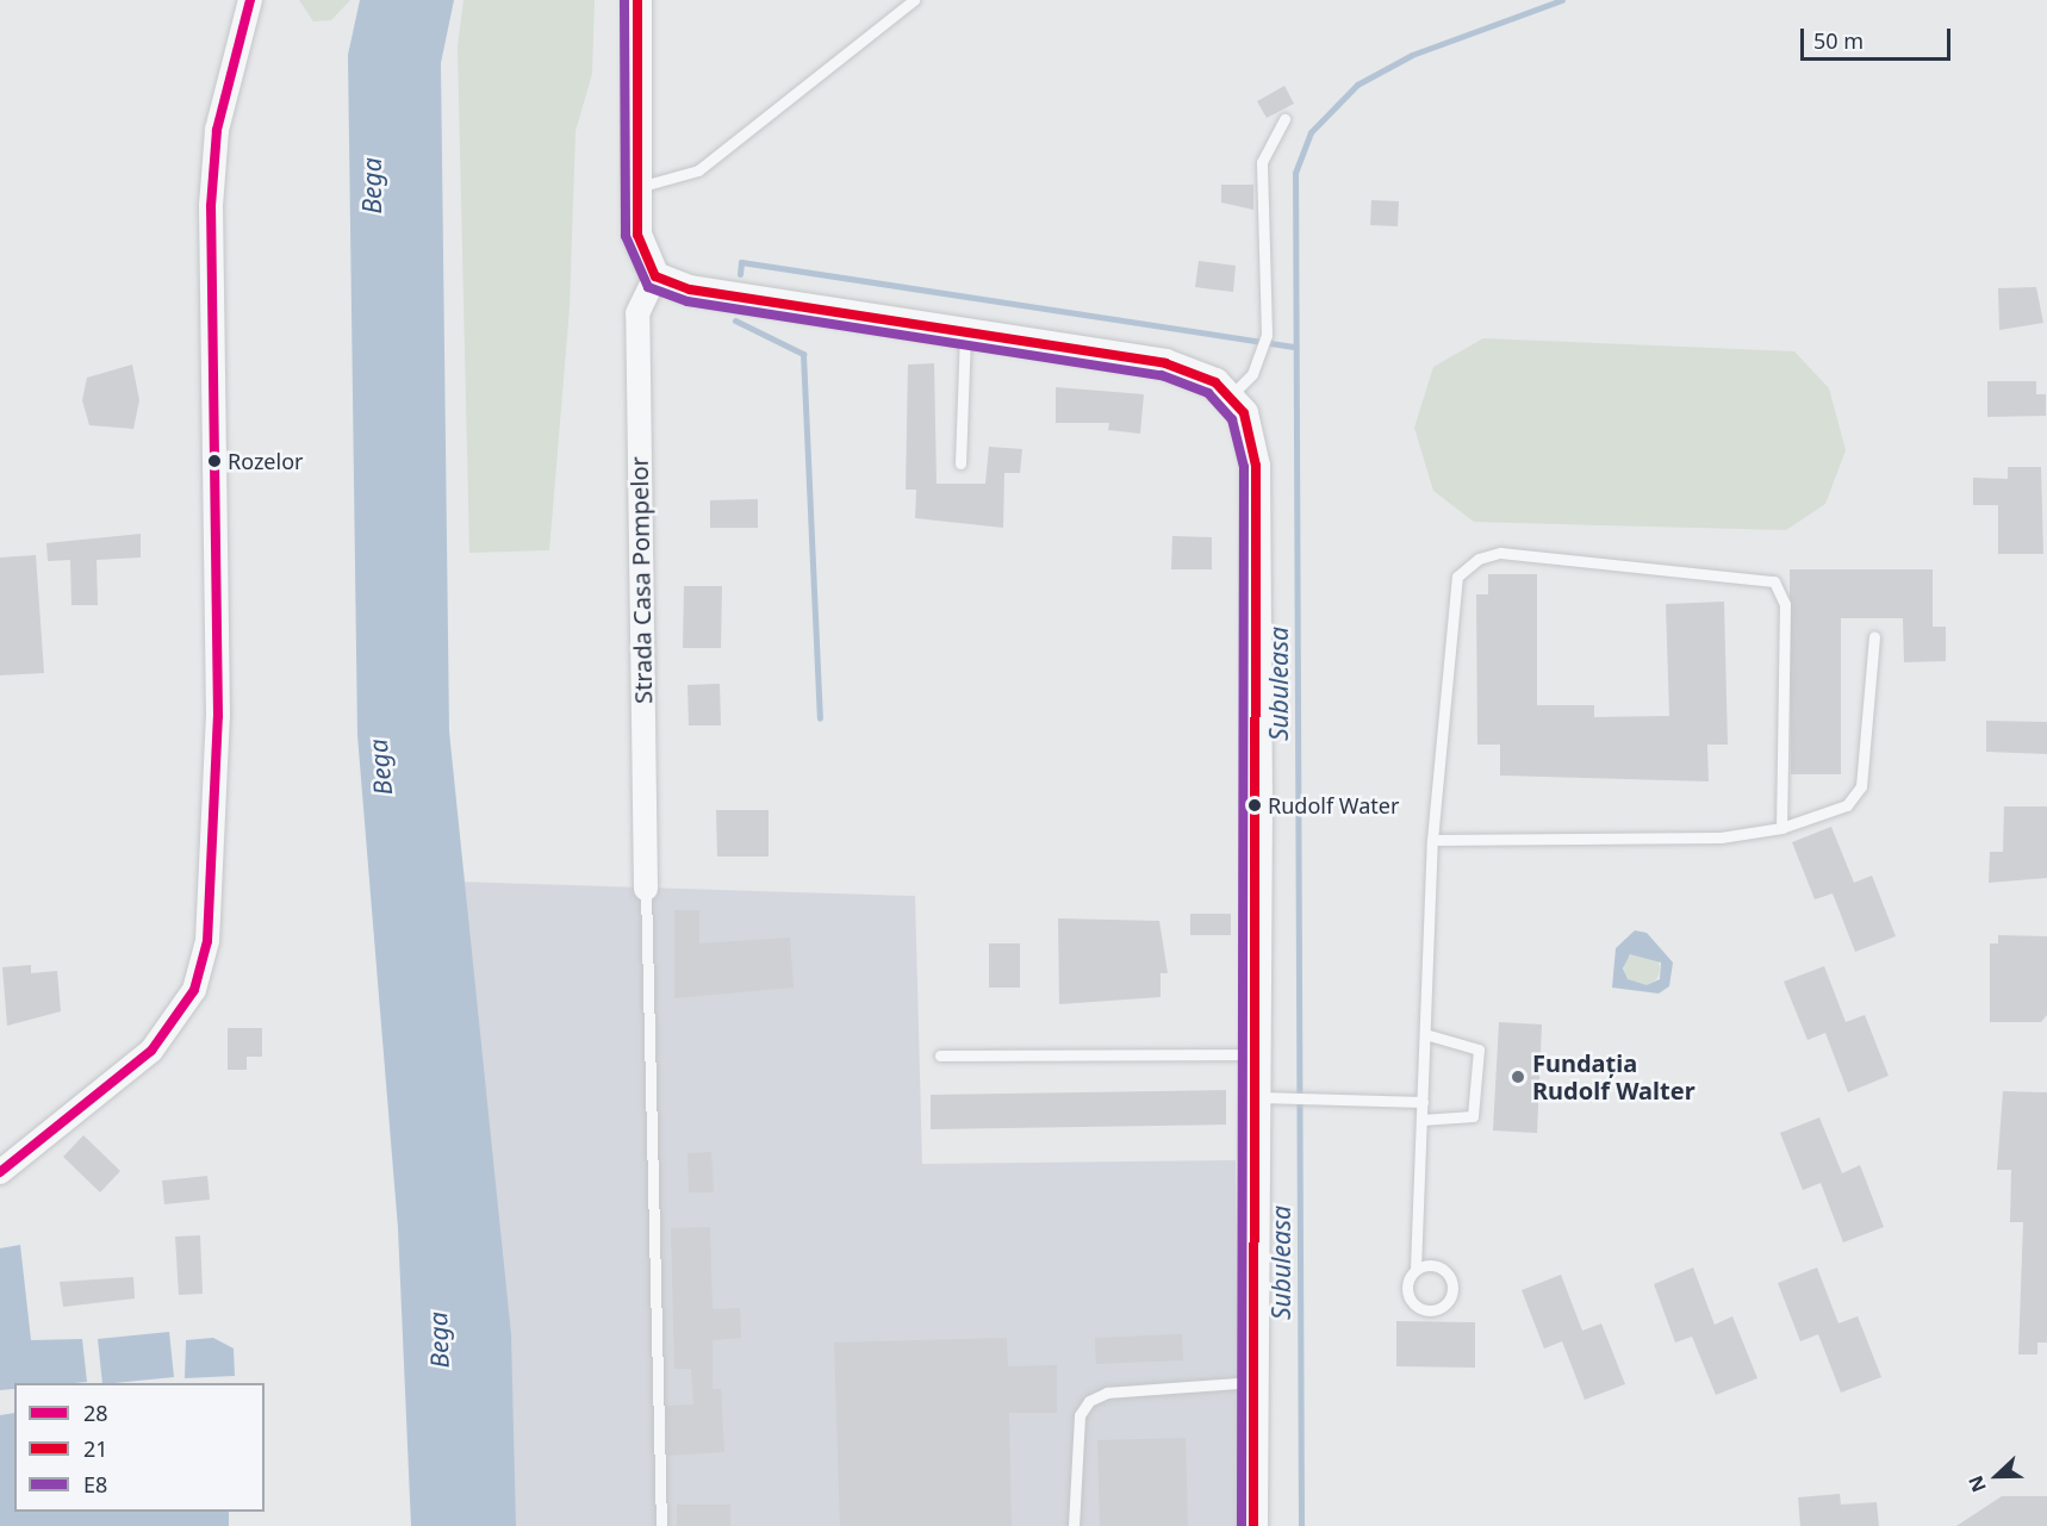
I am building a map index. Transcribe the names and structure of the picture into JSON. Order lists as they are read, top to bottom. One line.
{"streets":{"street":["Strada Casa Pompelor"]},"water":["Bega","Subuleasa"],"places":["Rozelor","Rudolf Water","Fundația Rudolf Walter"],"lines":["transit line 28","transit line 21","transit line E8"],"legend":["28","21","E8"],"scale_bar":"50 m","north":"left"}
